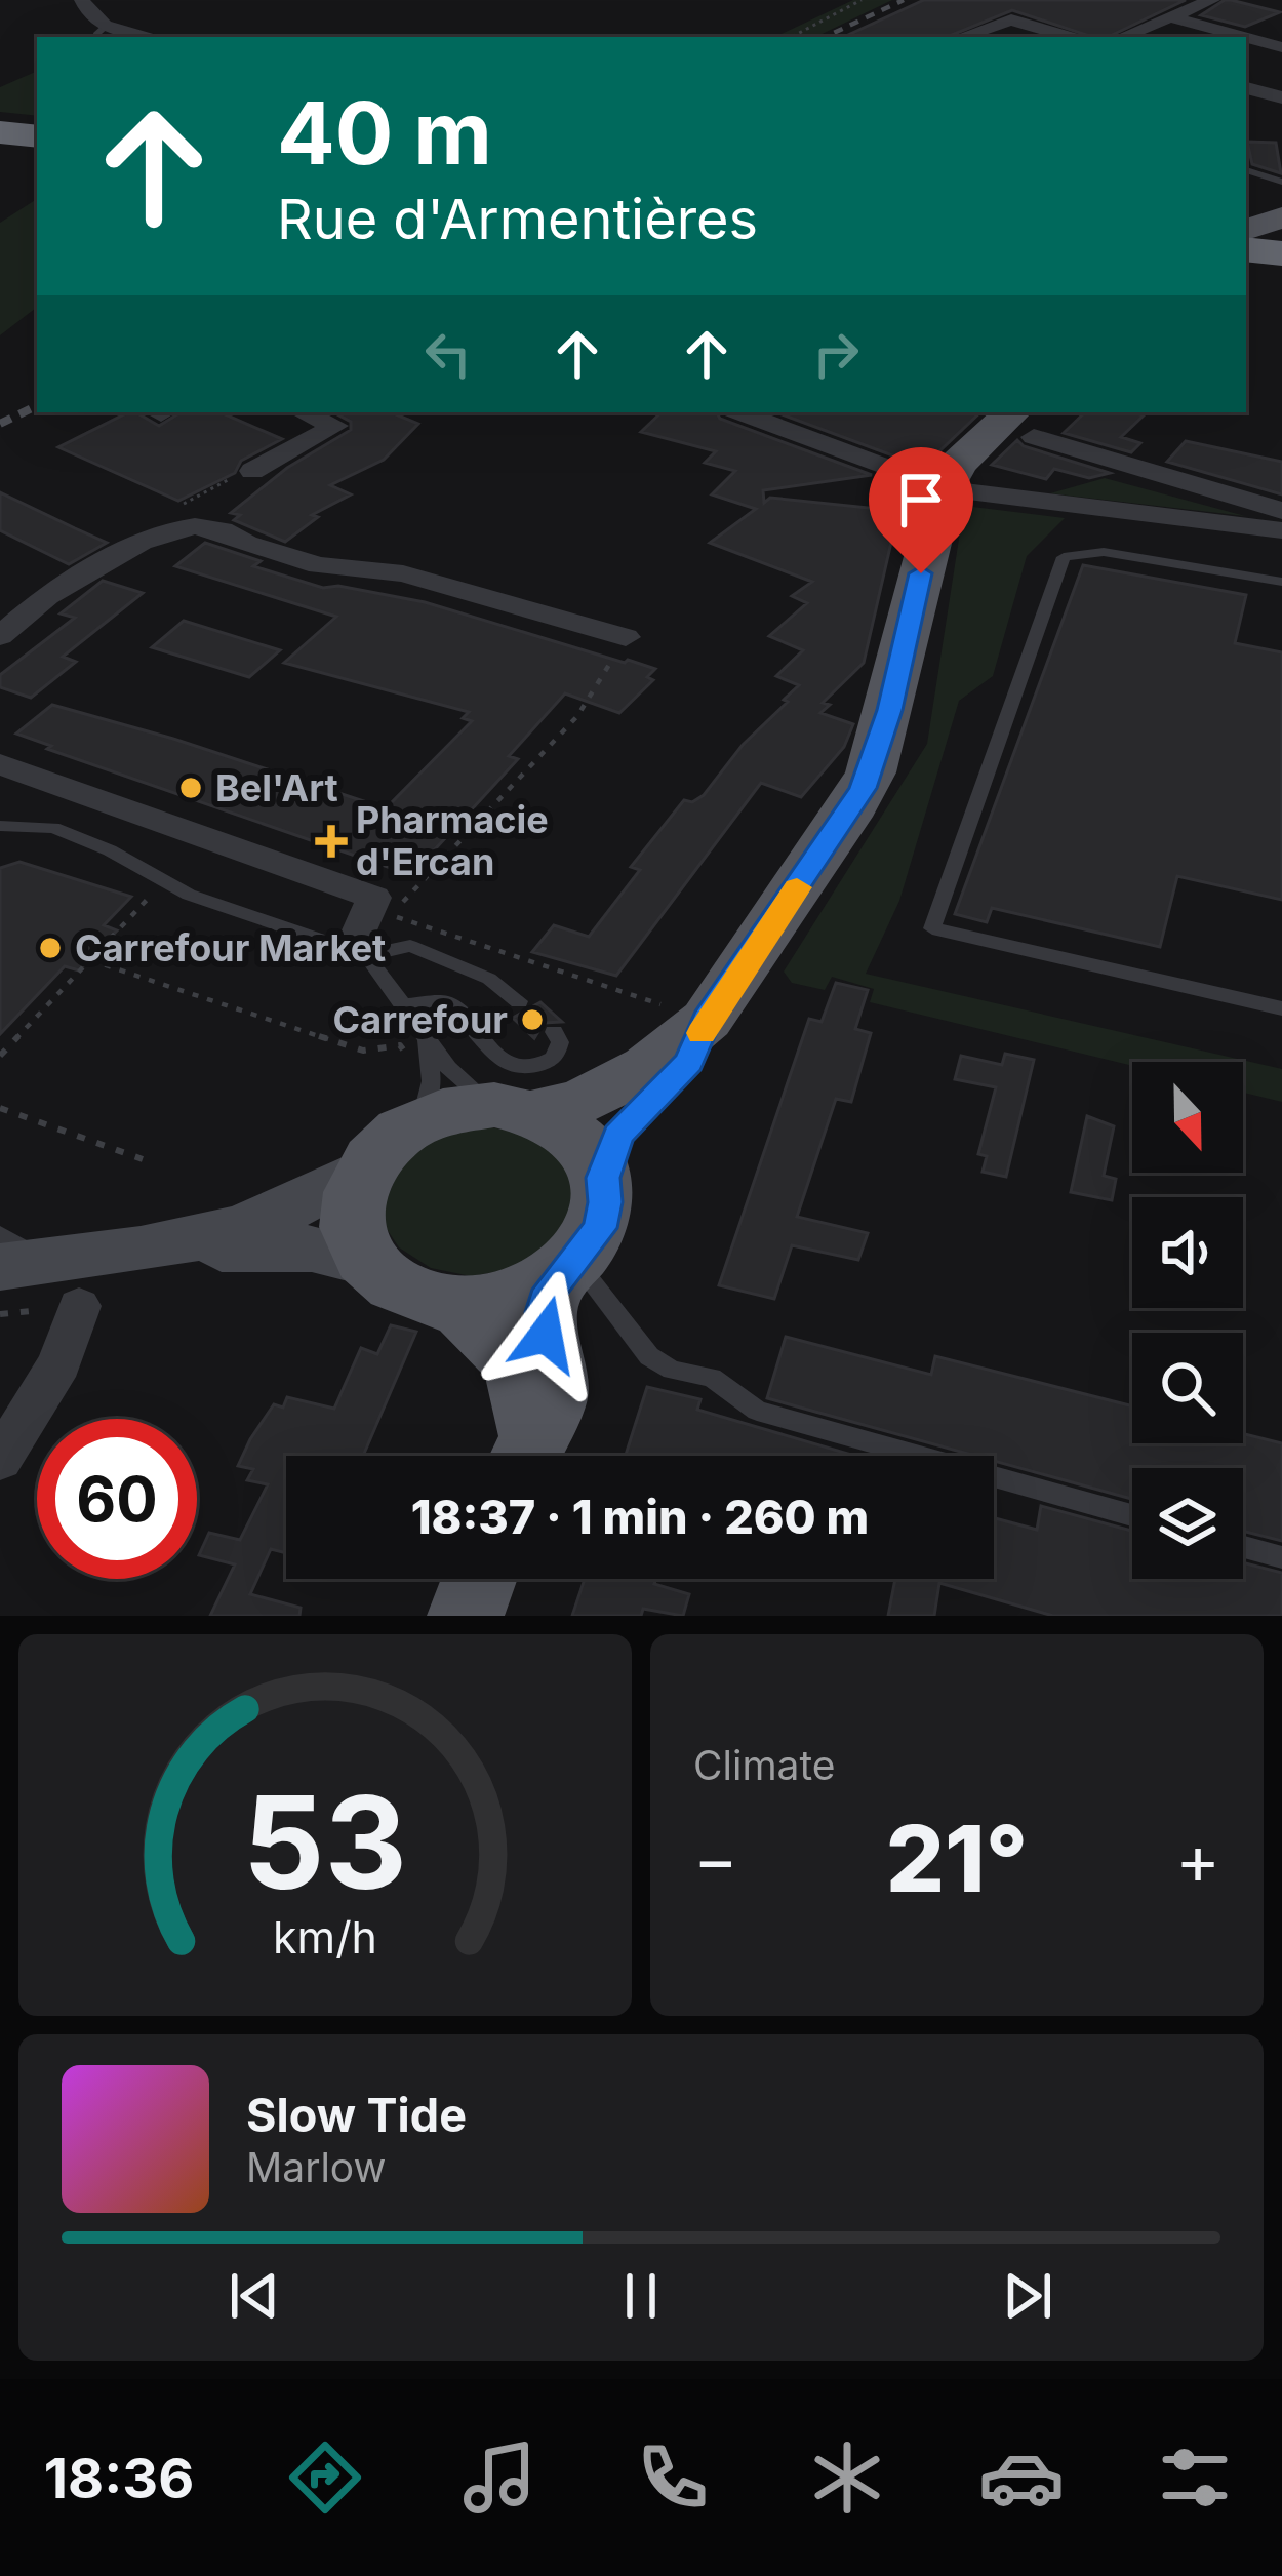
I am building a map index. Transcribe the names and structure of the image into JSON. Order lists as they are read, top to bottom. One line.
{"places":{"other":["Bel'Art","Carrefour Market","Carrefour"],"health":["Pharmacie d'Ercan"]},"north":"bottom","page":{"turn":["40 m","Rue d'Armentières"],"limit":"60","trip":"18:37 · 1 min · 260 m","tile":"Climate","heat":["−","21°","+"],"song":["Slow Tide","Marlow"],"tabs":"18:36","gauge":["53","km/h"]}}
